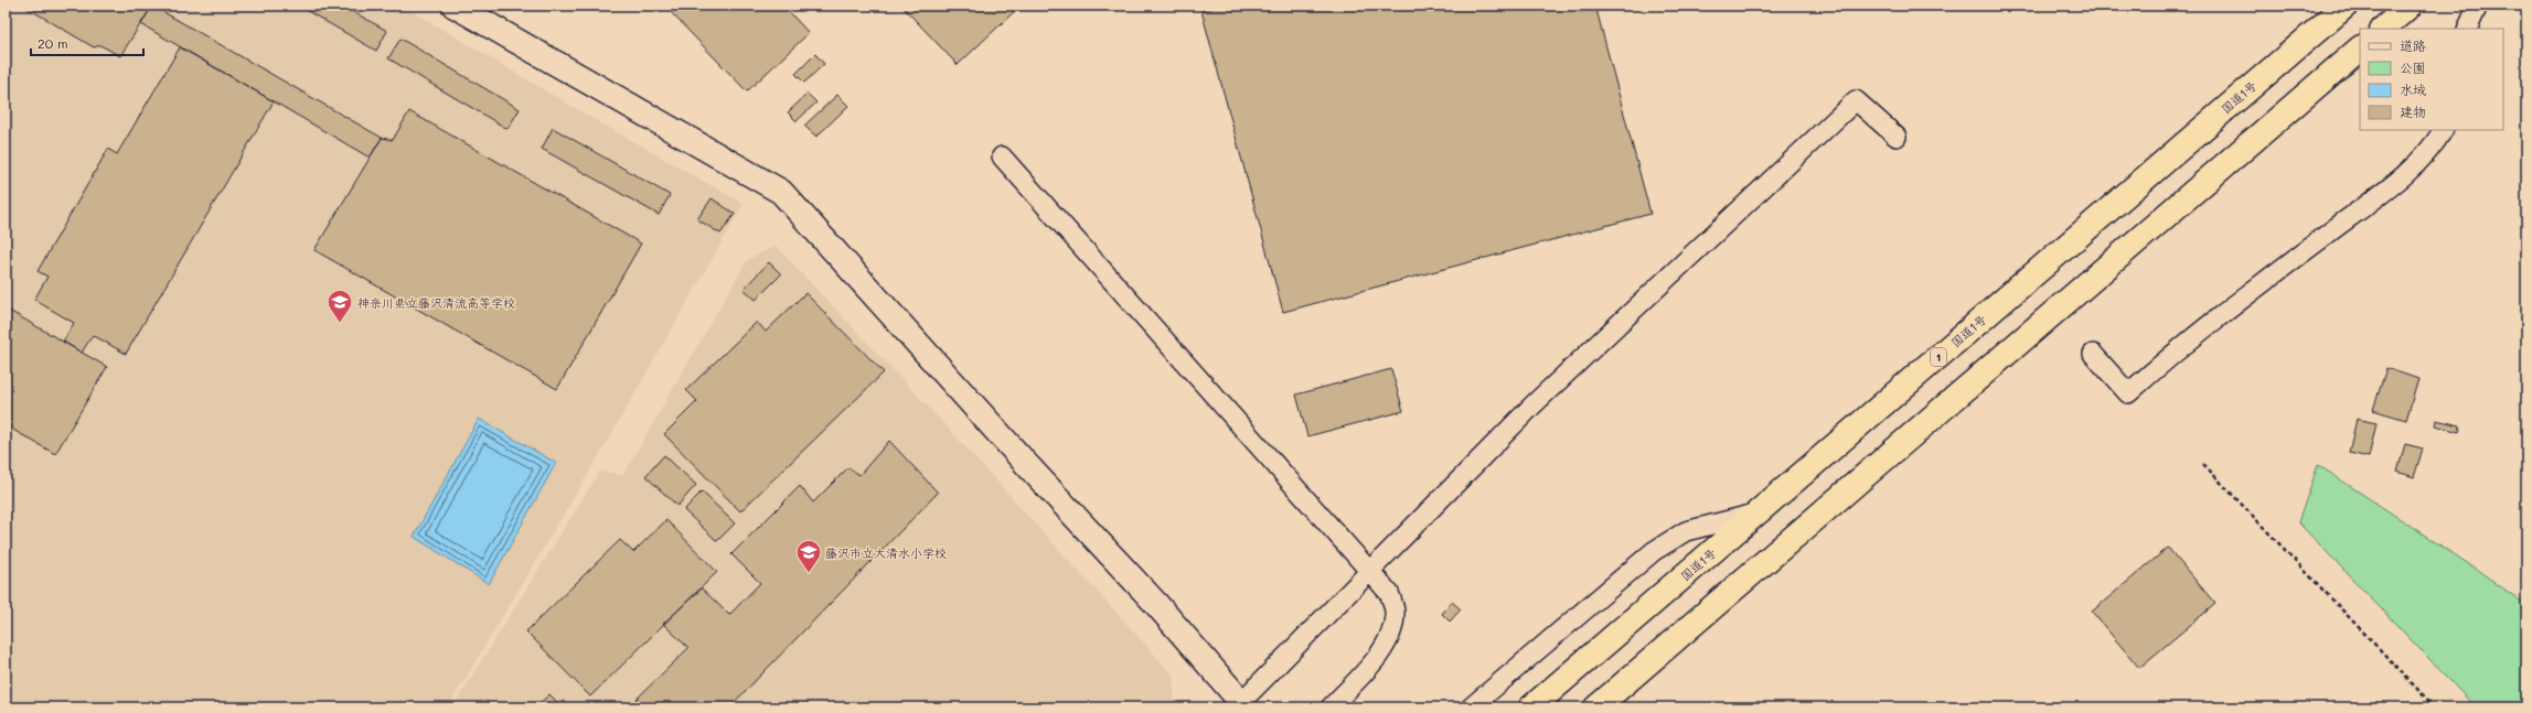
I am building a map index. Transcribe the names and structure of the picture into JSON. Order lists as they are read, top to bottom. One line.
{"streets":{"highway":["国道1号","1"]},"places":{"school or university":["神奈川県立藤沢清流高等学校","藤沢市立大清水小学校"]},"legend":["道路","公園","水域","建物"],"scale_bar":"20 m"}
